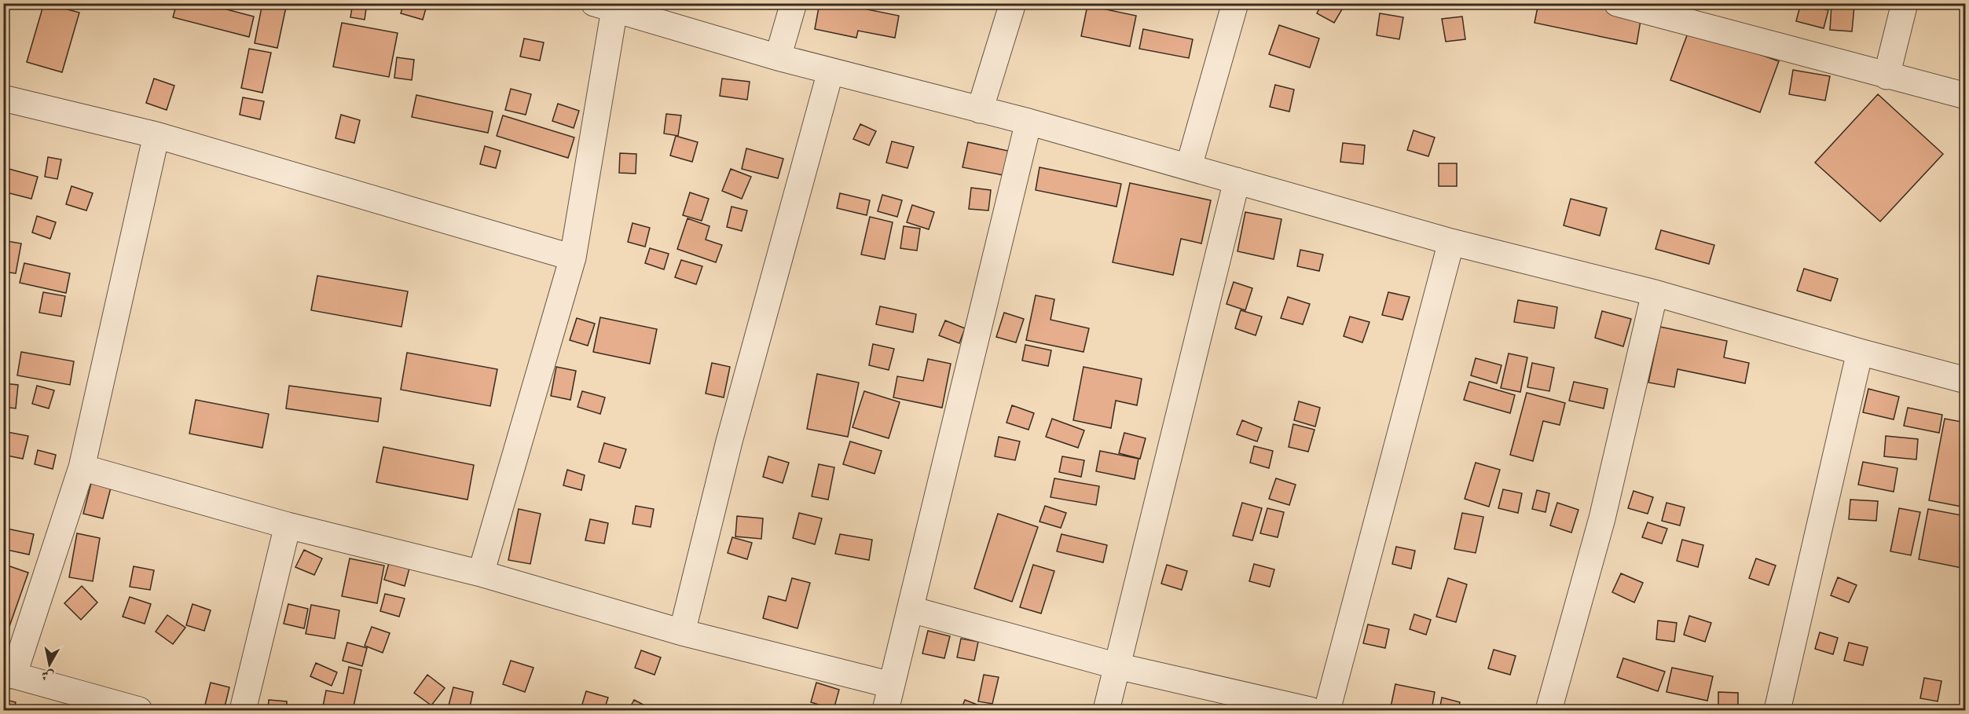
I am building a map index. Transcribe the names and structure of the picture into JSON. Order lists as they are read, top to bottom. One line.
{"north":"bottom"}
